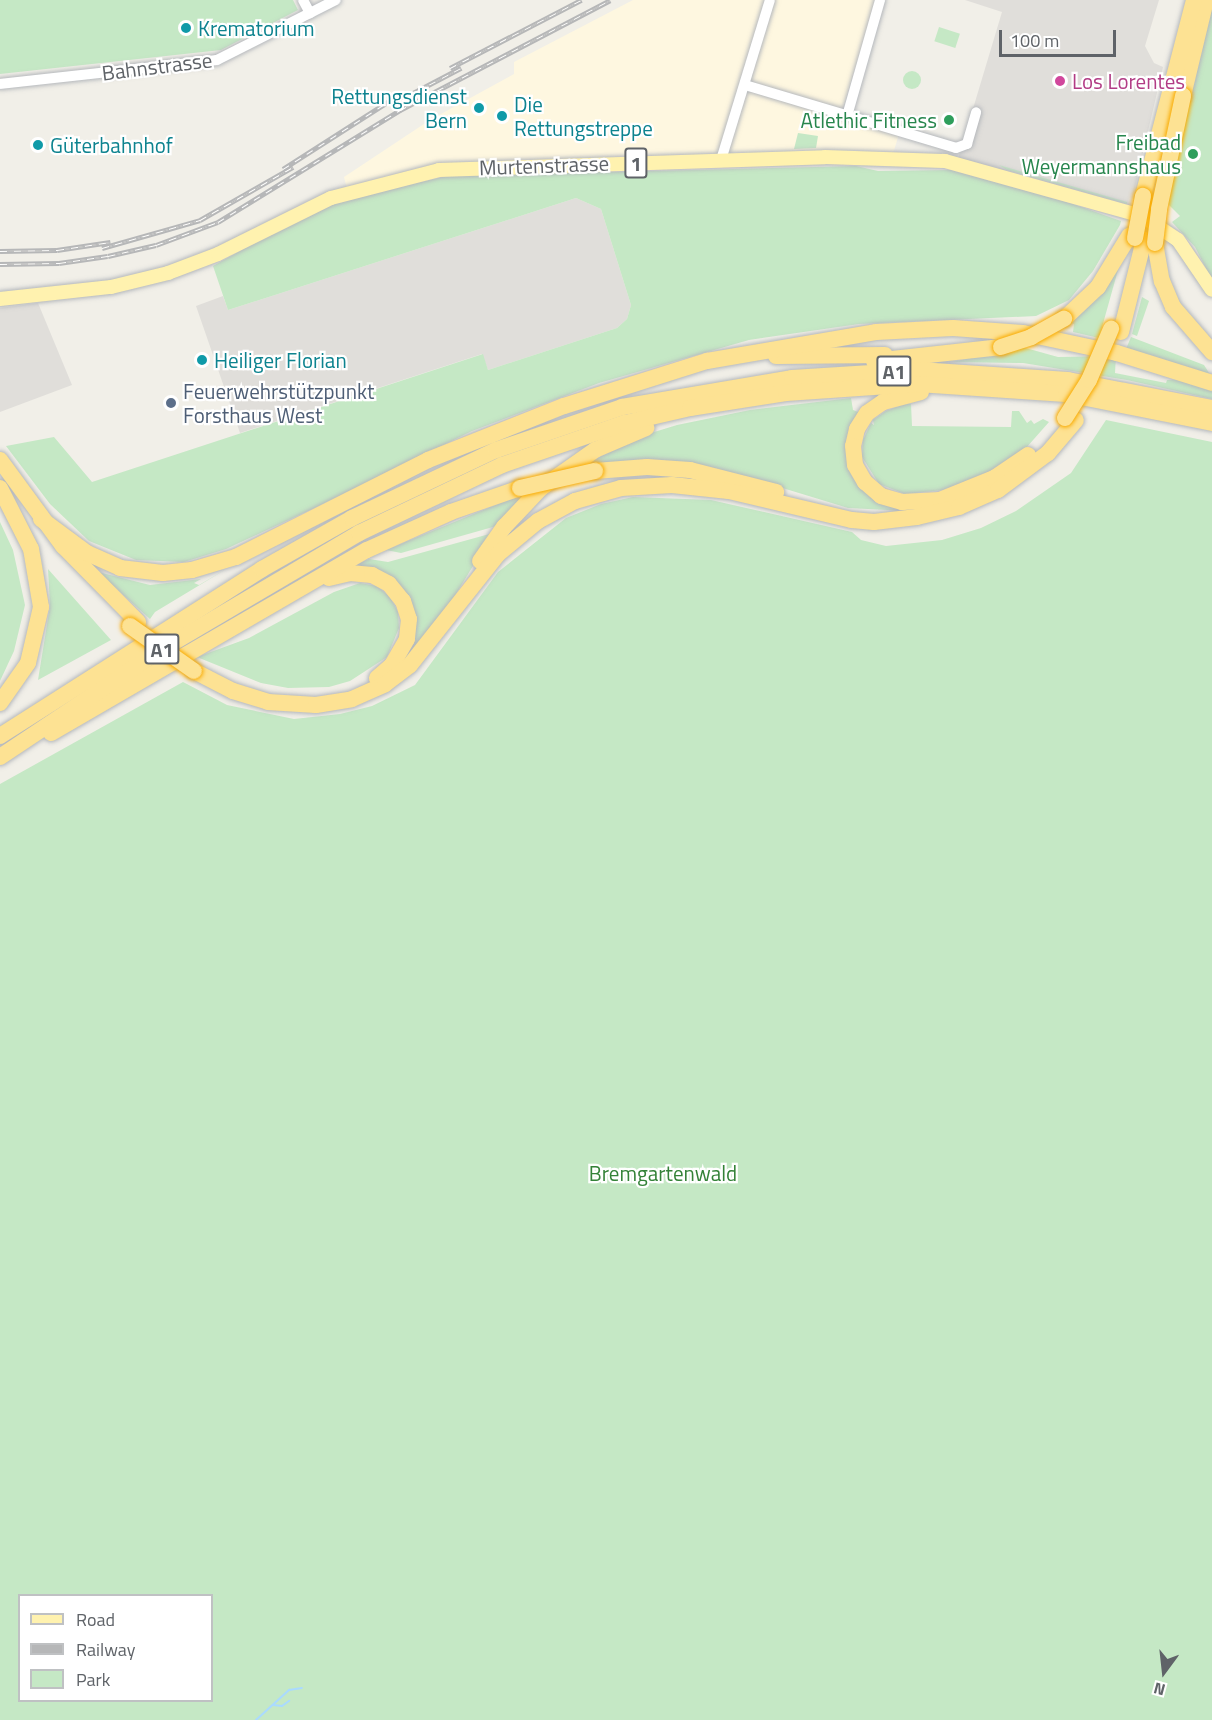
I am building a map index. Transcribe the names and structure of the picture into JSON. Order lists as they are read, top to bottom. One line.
{"streets":{"highway":["A1"],"main road":["1","Murtenstrasse"],"street":["Bahnstrasse"]},"parks":["Bremgartenwald"],"places":["Krematorium","Los Lorentes","Rettungsdienst Bern","Die Rettungstreppe","Atlethic Fitness","Güterbahnhof","Freibad Weyermannshaus","Heiliger Florian","Feuerwehrstützpunkt Forsthaus West"],"legend":["Road","Railway","Park"],"scale_bar":"100 m","north":"bottom"}
